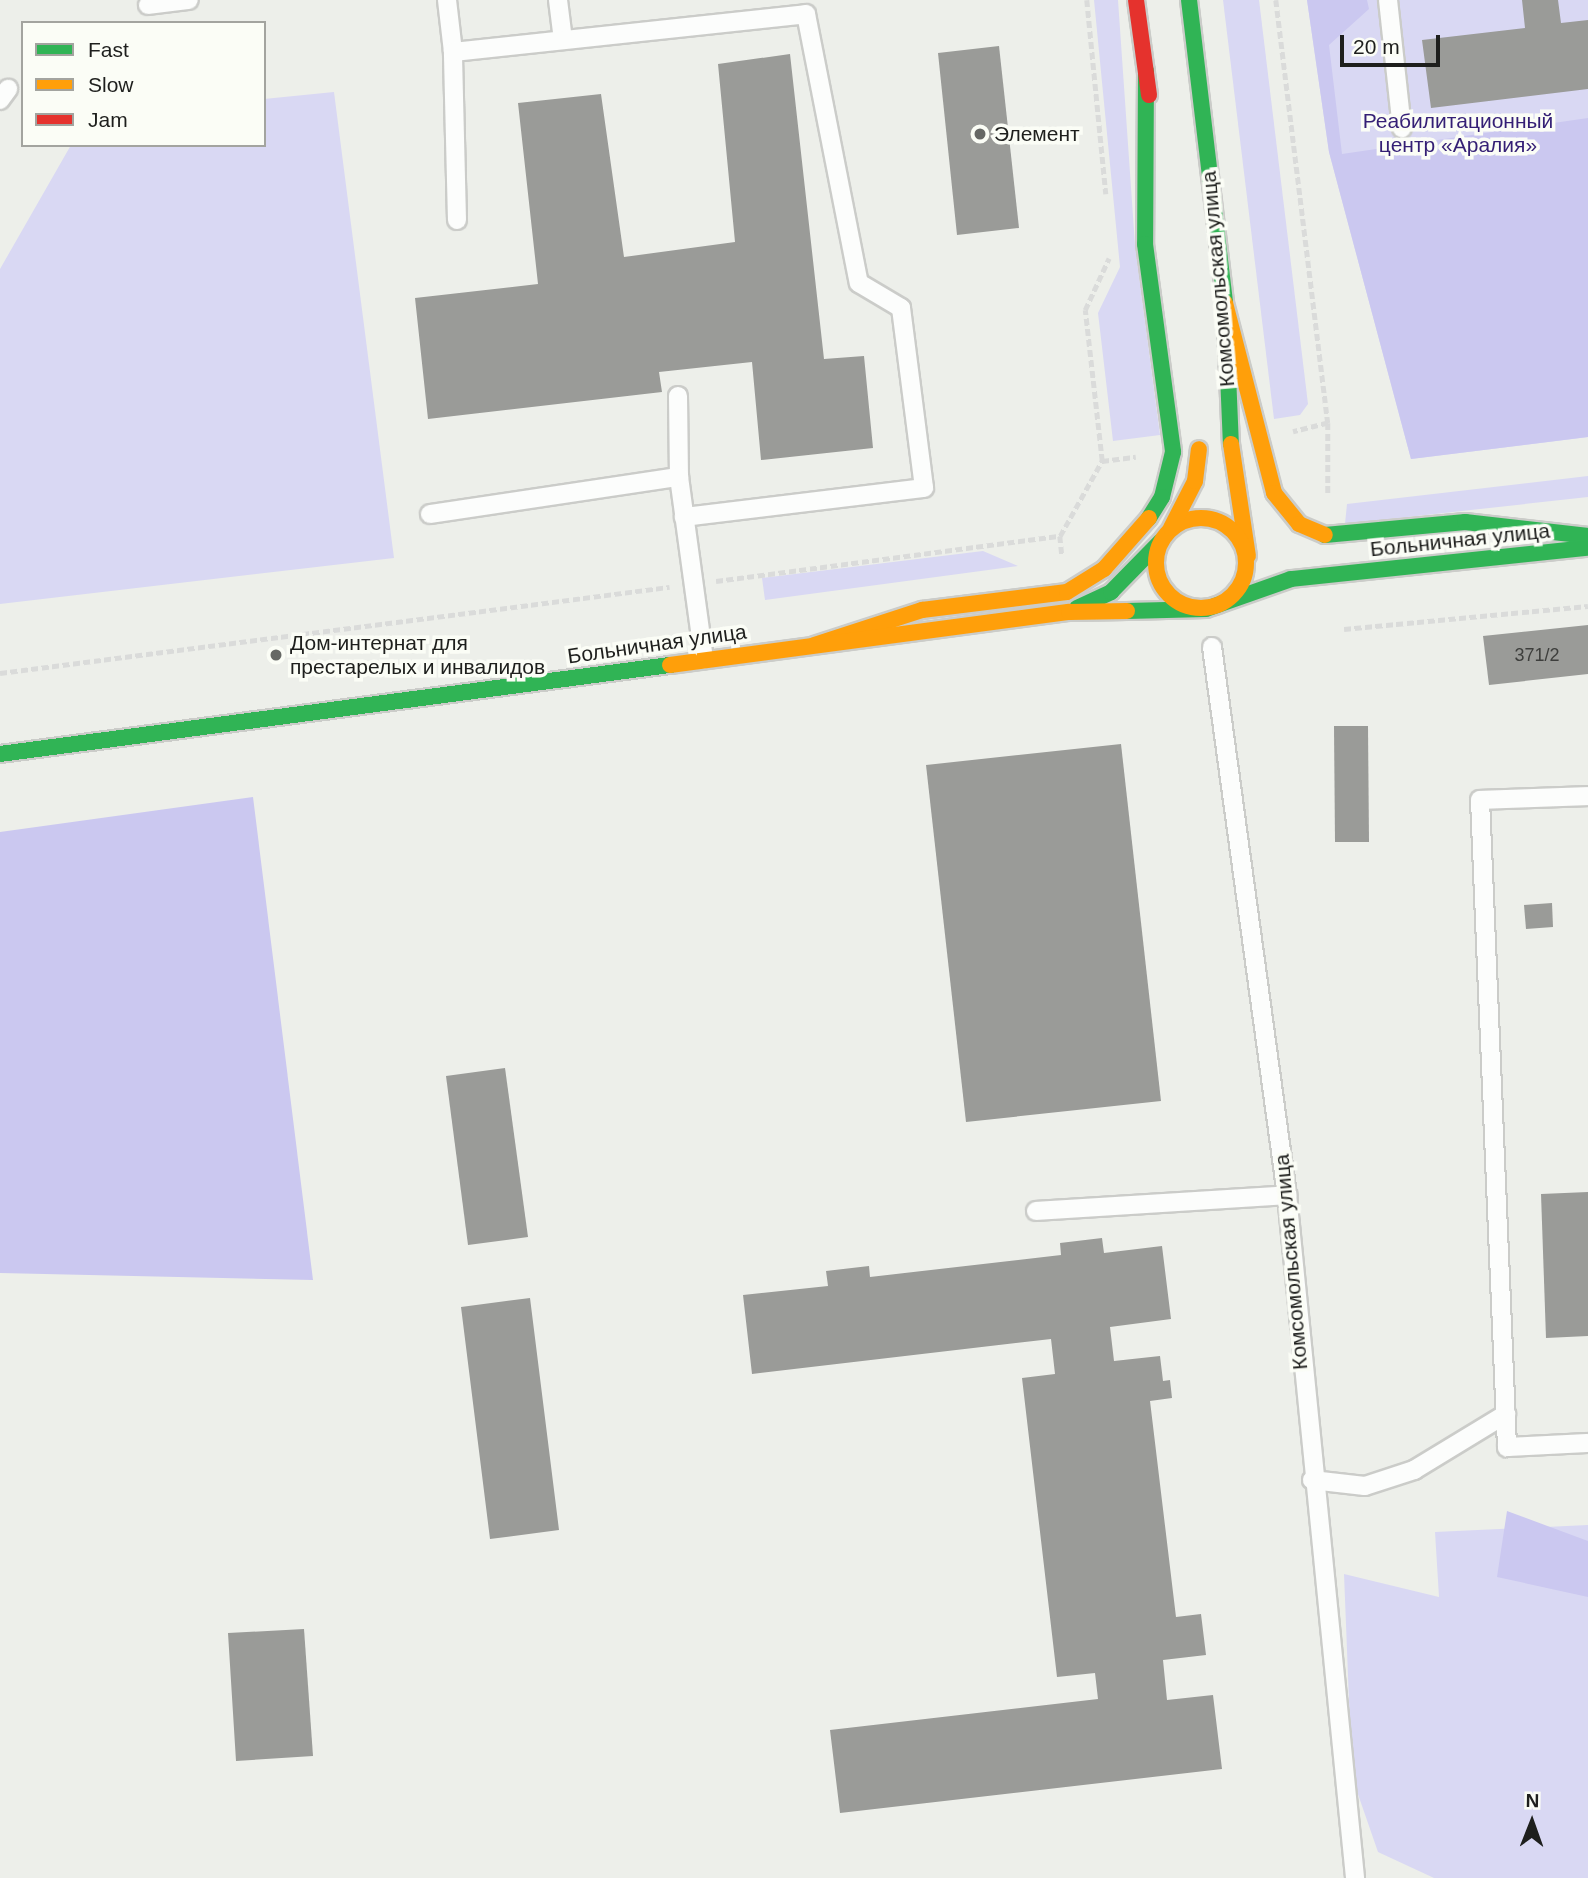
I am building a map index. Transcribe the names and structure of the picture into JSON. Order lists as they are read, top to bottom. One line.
{"streets":{"main road":["Комсомольская улица","Больничная улица"]},"crossings":[["Комсомольская улица","Больничная улица"]],"parks":["Реабилитационный центр «Аралия»"],"places":["Элемент","Дом-интернат для престарелых и инвалидов"],"house_numbers":["371/2"],"legend":["Fast","Slow","Jam"],"scale_bar":"20 m","north":"top"}
